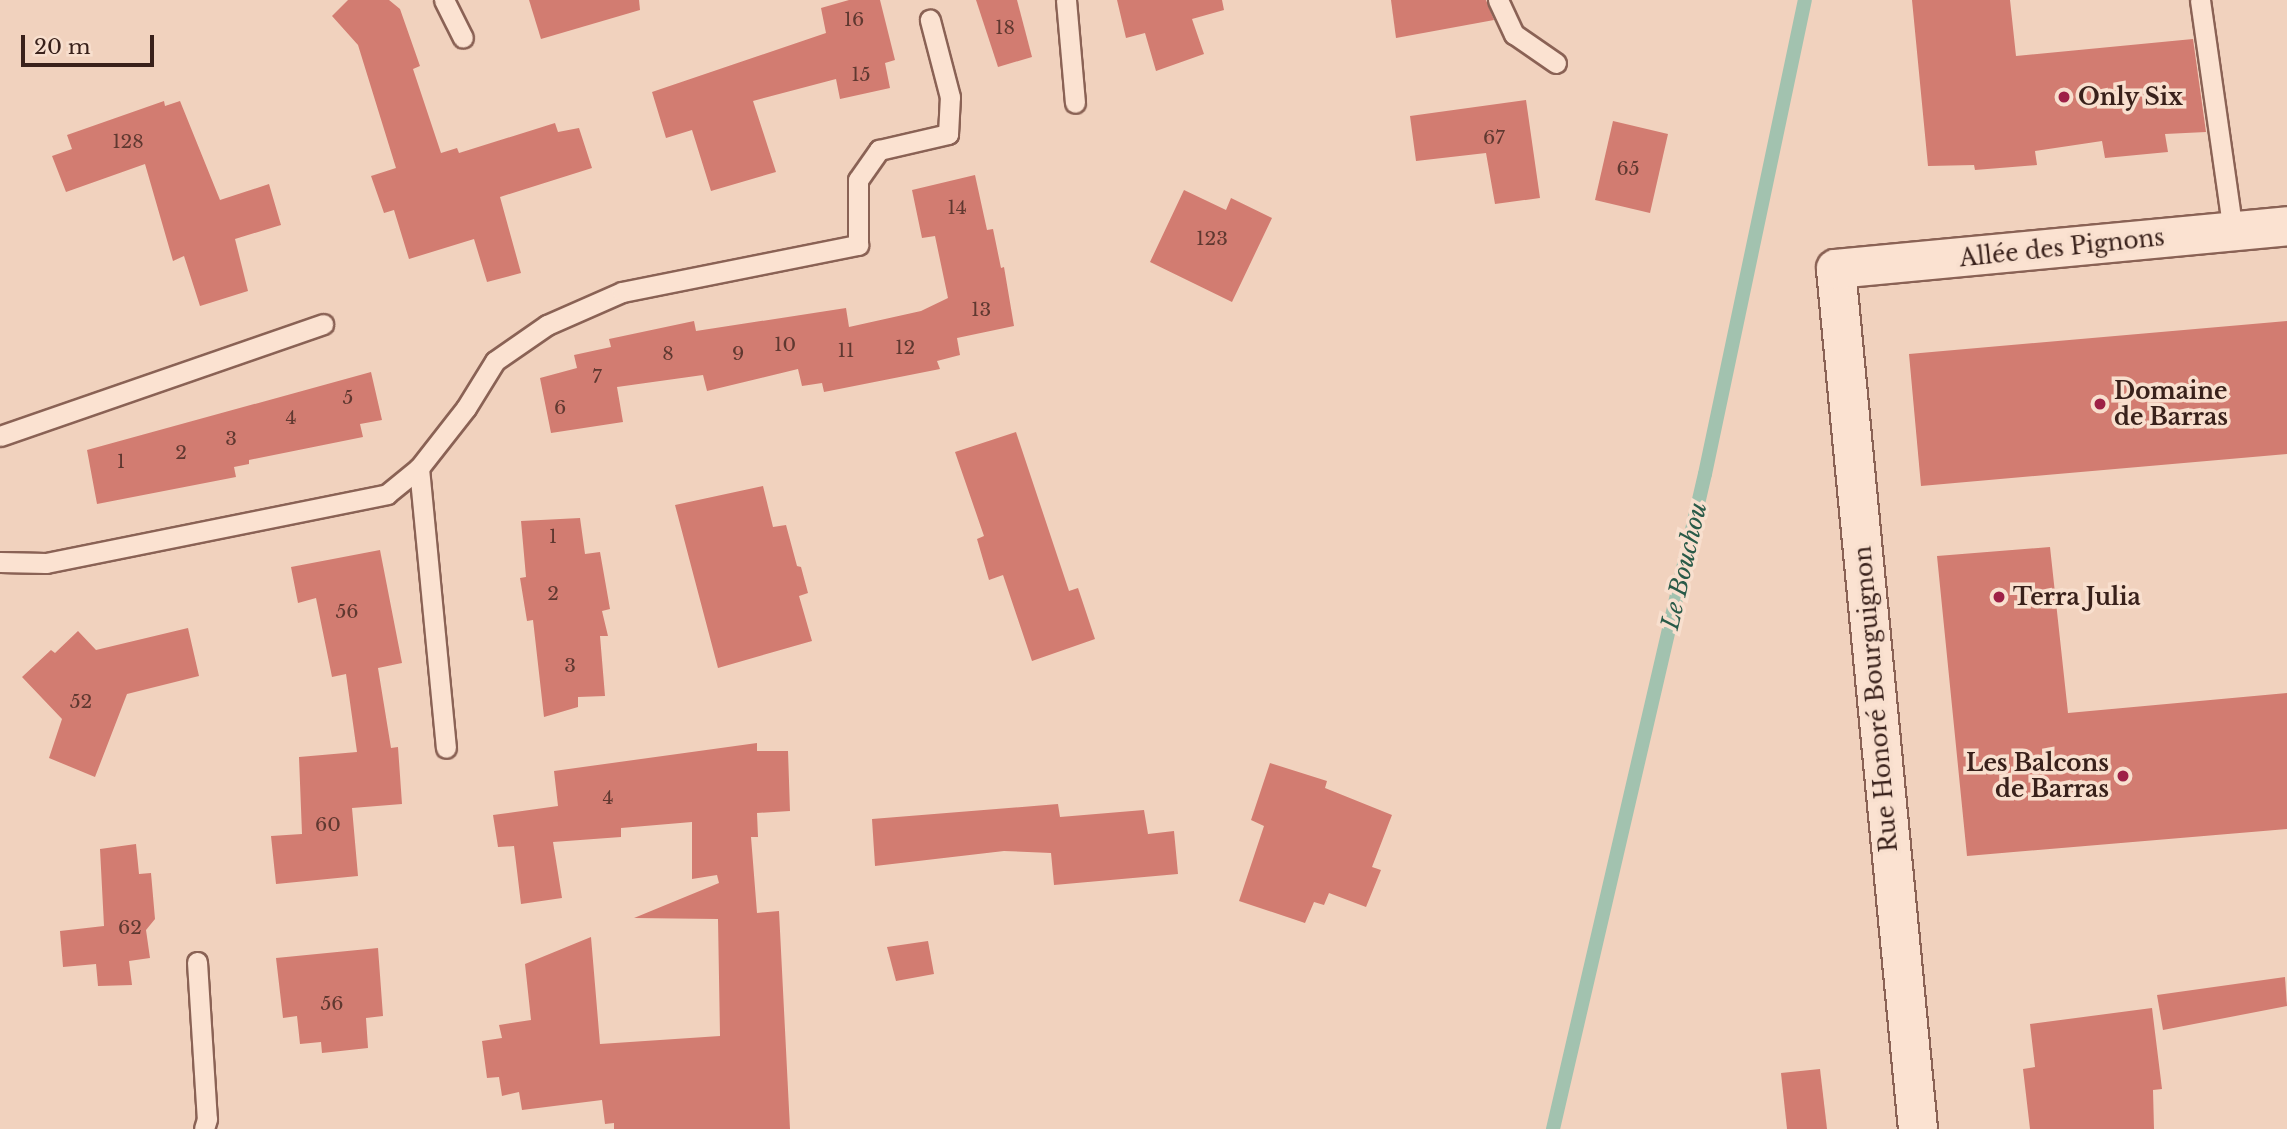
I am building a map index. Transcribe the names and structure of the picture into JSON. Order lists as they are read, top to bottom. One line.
{"streets":{"street":["Allée des Pignons","Rue Honoré Bourguignon"]},"crossings":[["Allée des Pignons","Rue Honoré Bourguignon"]],"water":["Le Bouchou"],"places":["Only Six","Domaine de Barras","Terra Julia","Les Balcons de Barras"],"house_numbers":["16","18","15","67","128","65","14","123","13","10","12","11","8","9","7","5","6","4","3","2","1","1","2","56","3","52","4","60","62","56"],"scale_bar":"20 m"}
